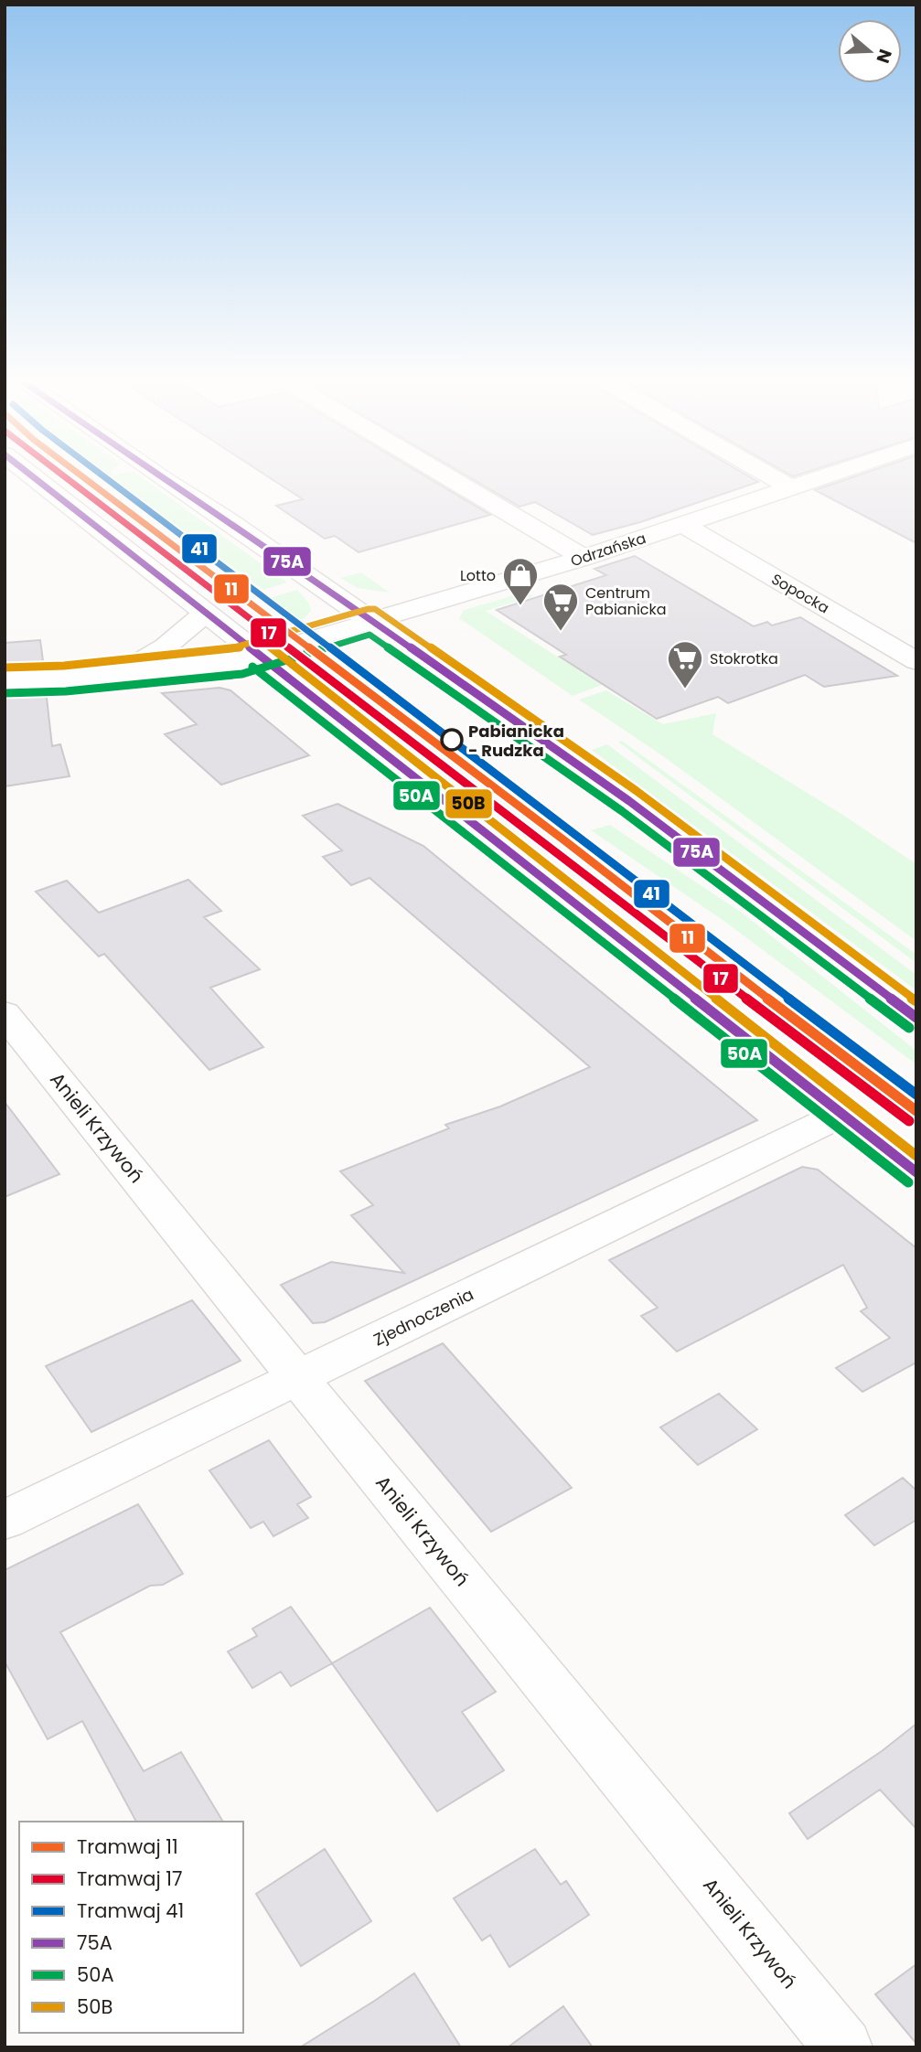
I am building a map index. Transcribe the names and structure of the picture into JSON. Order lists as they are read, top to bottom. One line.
{"streets":{"street":["Odrzańska","Sopocka","Anieli Krzywoń","Zjednoczenia"]},"crossings":[["Odrzańska","Sopocka"],["Anieli Krzywoń","Zjednoczenia"]],"places":{"shop":["Lotto"],"supermarket":["Centrum Pabianicka","Stokrotka"],"other":["Pabianicka - Rudzka"]},"lines":["tram line 11","tram line 17","tram line 41","transit line 75A","transit line 50B","transit line 50A"],"legend":["Tramwaj 11","Tramwaj 17","Tramwaj 41","75A","50A","50B"],"north":"right"}
